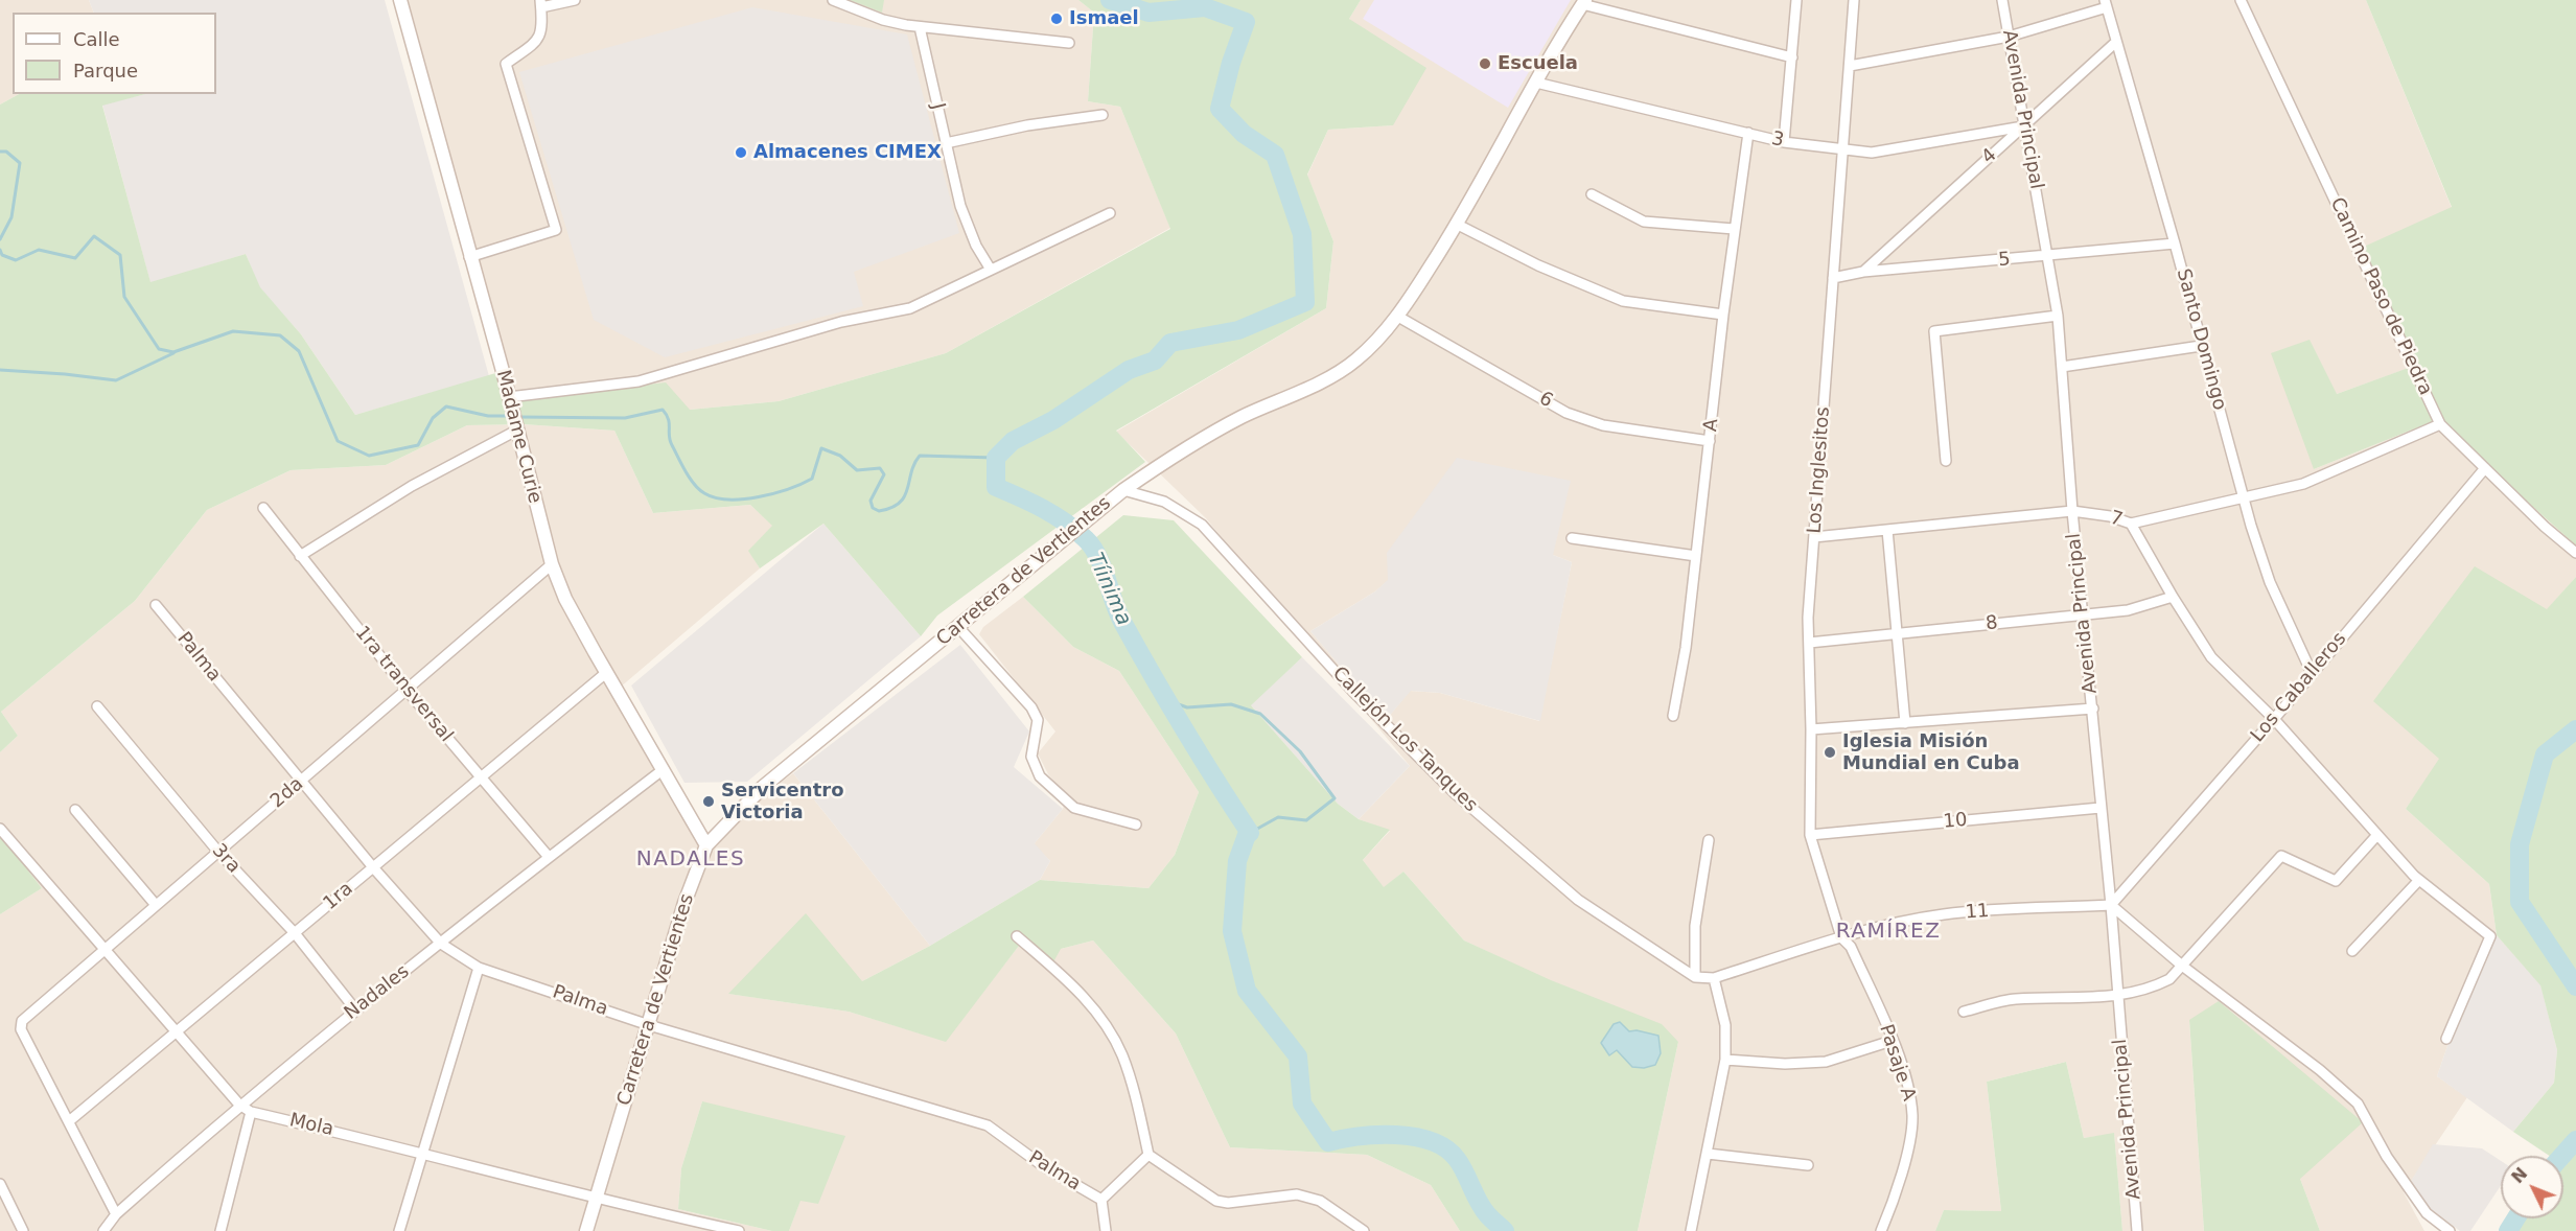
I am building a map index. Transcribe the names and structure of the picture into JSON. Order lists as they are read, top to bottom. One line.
{"streets":{"main road":["Madame Curie","Carretera de Vertientes"],"street":["J","Avenida Principal","3","4","5","Camino Paso de Piedra","Santo Domingo","6","A","Los Inglesitos","7","8","Palma","1ra transversal","Los Caballeros","Callejón Los Tanques","2da","10","3ra","1ra","11","Nadales","Pasaje A","Mola"]},"crossings":[["Avenida Principal","3"],["Avenida Principal","4"],["Avenida Principal","5"],["Avenida Principal","7"],["Avenida Principal","8"],["Avenida Principal","Los Caballeros"],["Avenida Principal","10"],["Avenida Principal","11"],["3","4"],["3","A"],["3","Los Inglesitos"],["3","Carretera de Vertientes"],["4","5"],["4","Santo Domingo"],["5","Santo Domingo"],["5","Los Inglesitos"],["Camino Paso de Piedra","7"],["Camino Paso de Piedra","Los Caballeros"],["Santo Domingo","7"],["Santo Domingo","Los Caballeros"],["6","A"],["6","Carretera de Vertientes"],["Madame Curie","Carretera de Vertientes"],["Madame Curie","2da"],["Madame Curie","1ra"],["Madame Curie","Nadales"],["Los Inglesitos","7"],["Los Inglesitos","8"],["Los Inglesitos","10"],["Los Inglesitos","11"],["Los Inglesitos","Pasaje A"],["Carretera de Vertientes","Palma"],["Carretera de Vertientes","Callejón Los Tanques"],["Carretera de Vertientes","Mola"],["Palma","2da"],["Palma","1ra"],["Palma","Nadales"],["1ra transversal","2da"],["1ra transversal","1ra"],["1ra transversal","Nadales"],["Los Caballeros","11"],["Callejón Los Tanques","11"],["2da","3ra"],["2da","1ra"],["2da","Mola"],["3ra","1ra"],["3ra","Nadales"],["1ra","Mola"],["11","Pasaje A"],["Nadales","Mola"]],"districts":["NADALES","RAMÍREZ"],"water":["Tíinima"],"places":["Ismael","Escuela","Almacenes CIMEX","Iglesia Misión Mundial en Cuba","Servicentro Victoria"],"legend":["Calle","Parque"],"north":"top left"}
